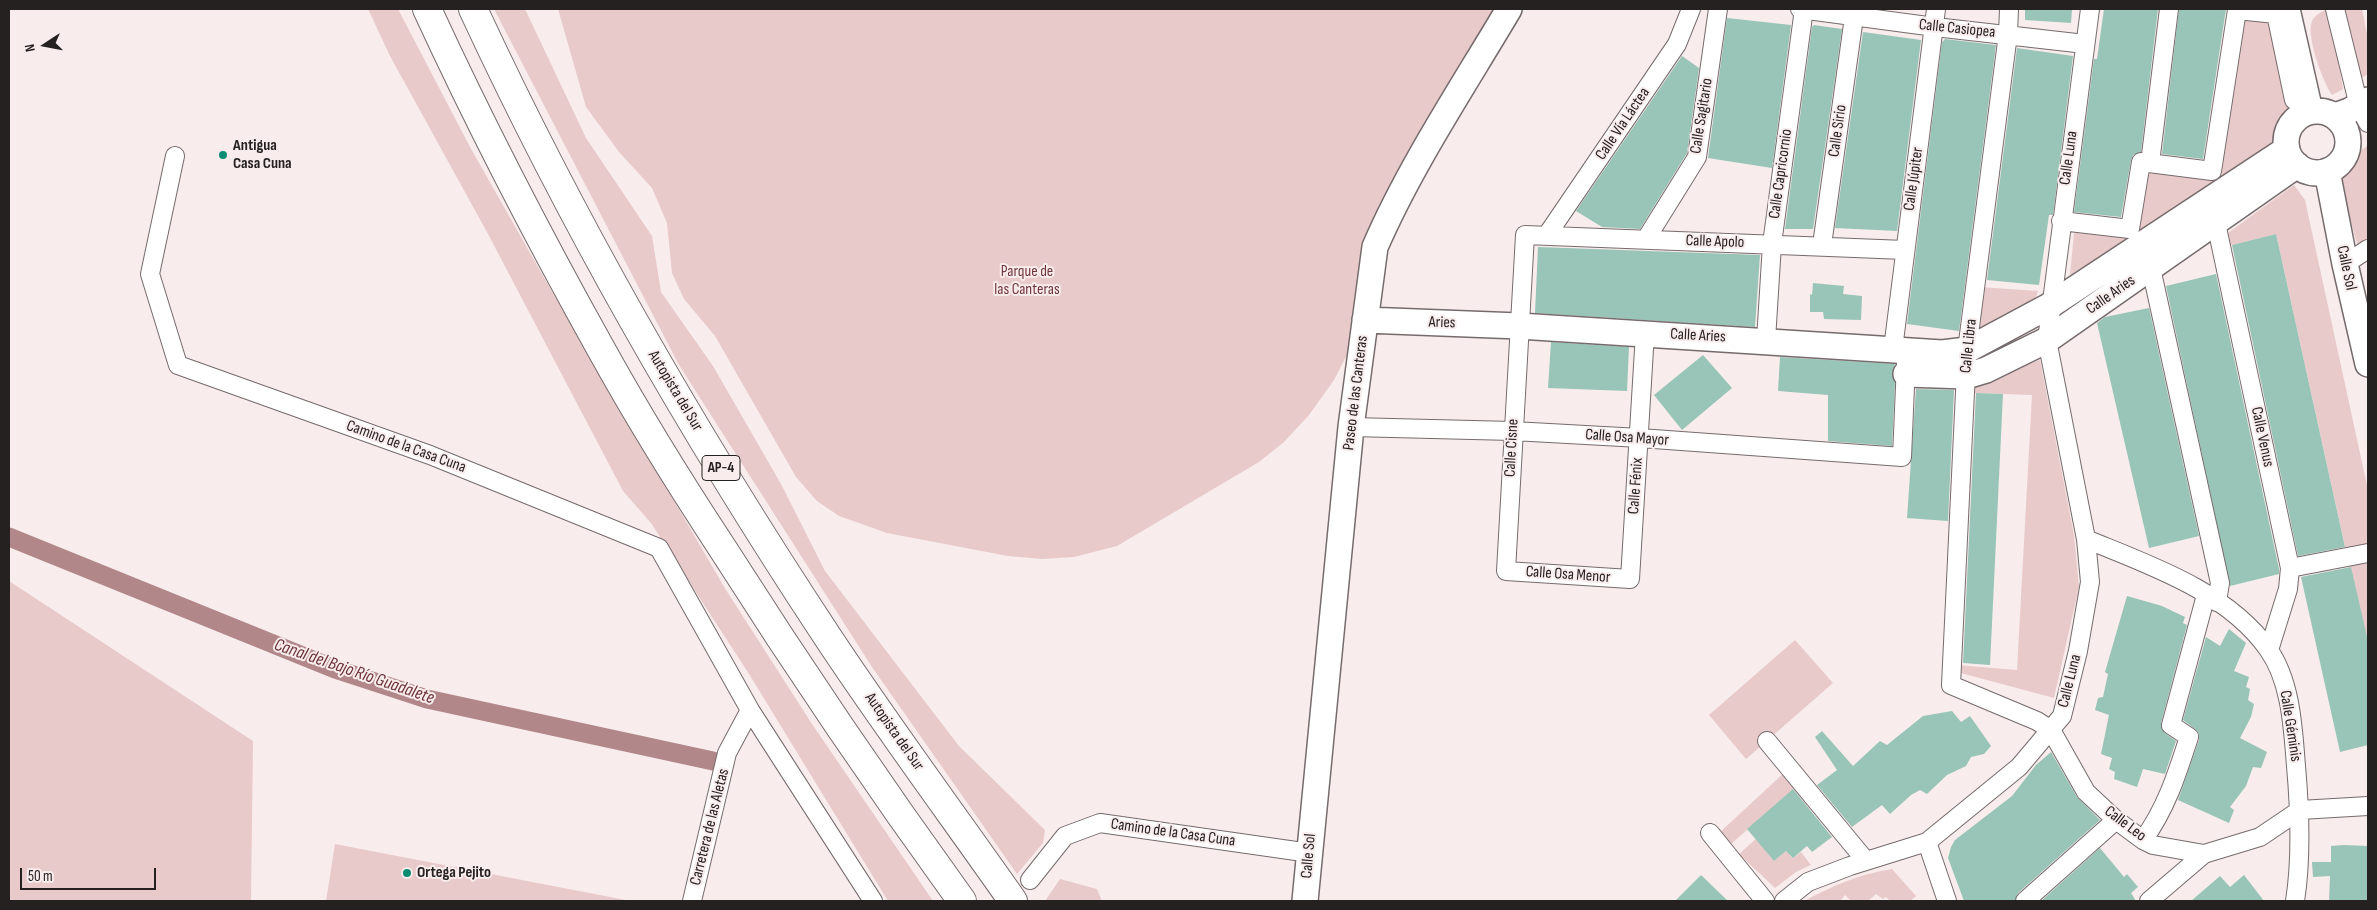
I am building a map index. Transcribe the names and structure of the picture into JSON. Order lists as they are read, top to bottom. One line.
{"streets":{"highway":["Autopista del Sur","AP-4"],"street":["Calle Casiopea","Calle Sagitario","Calle Vía Láctea","Calle Sirio","Calle Luna","Calle Capricornio","Calle Júpiter","Calle Apolo","Calle Sol","Calle Aries","Aries","Calle Libra","Paseo de las Canteras","Calle Venus","Calle Osa Mayor","Camino de la Casa Cuna","Calle Cisne","Calle Fénix","Calle Osa Menor","Calle Géminis","Calle Leo","Carretera de las Aletas"]},"crossings":[["Calle Casiopea","Calle Sirio"],["Calle Casiopea","Calle Luna"],["Calle Casiopea","Calle Capricornio"],["Calle Casiopea","Calle Júpiter"],["Calle Casiopea","Calle Libra"],["Calle Sagitario","Calle Apolo"],["Calle Vía Láctea","Calle Apolo"],["Calle Sirio","Calle Apolo"],["Calle Luna","Calle Aries"],["Calle Luna","Calle Géminis"],["Calle Luna","Calle Leo"],["Calle Capricornio","Calle Apolo"],["Calle Capricornio","Calle Aries"],["Calle Júpiter","Calle Apolo"],["Calle Júpiter","Calle Aries"],["Calle Júpiter","Calle Osa Mayor"],["Calle Apolo","Calle Cisne"],["Calle Sol","Calle Aries"],["Calle Sol","Paseo de las Canteras"],["Calle Sol","Camino de la Casa Cuna"],["Calle Aries","Aries"],["Calle Aries","Calle Libra"],["Calle Aries","Calle Venus"],["Calle Aries","Calle Cisne"],["Calle Aries","Calle Fénix"],["Aries","Paseo de las Canteras"],["Aries","Calle Cisne"],["Calle Libra","Calle Leo"],["Autopista del Sur","Camino de la Casa Cuna"],["Paseo de las Canteras","Calle Osa Mayor"],["Calle Venus","Calle Géminis"],["Calle Osa Mayor","Calle Cisne"],["Calle Osa Mayor","Calle Fénix"],["Camino de la Casa Cuna","Carretera de las Aletas"],["Calle Cisne","Calle Osa Menor"],["Calle Fénix","Calle Osa Menor"],["Calle Géminis","Calle Leo"]],"water":["Canal del Bajo Río Guadalete"],"parks":["Parque de las Canteras"],"places":["Antigua Casa Cuna","Ortega Pejito"],"scale_bar":"50 m","north":"left"}
